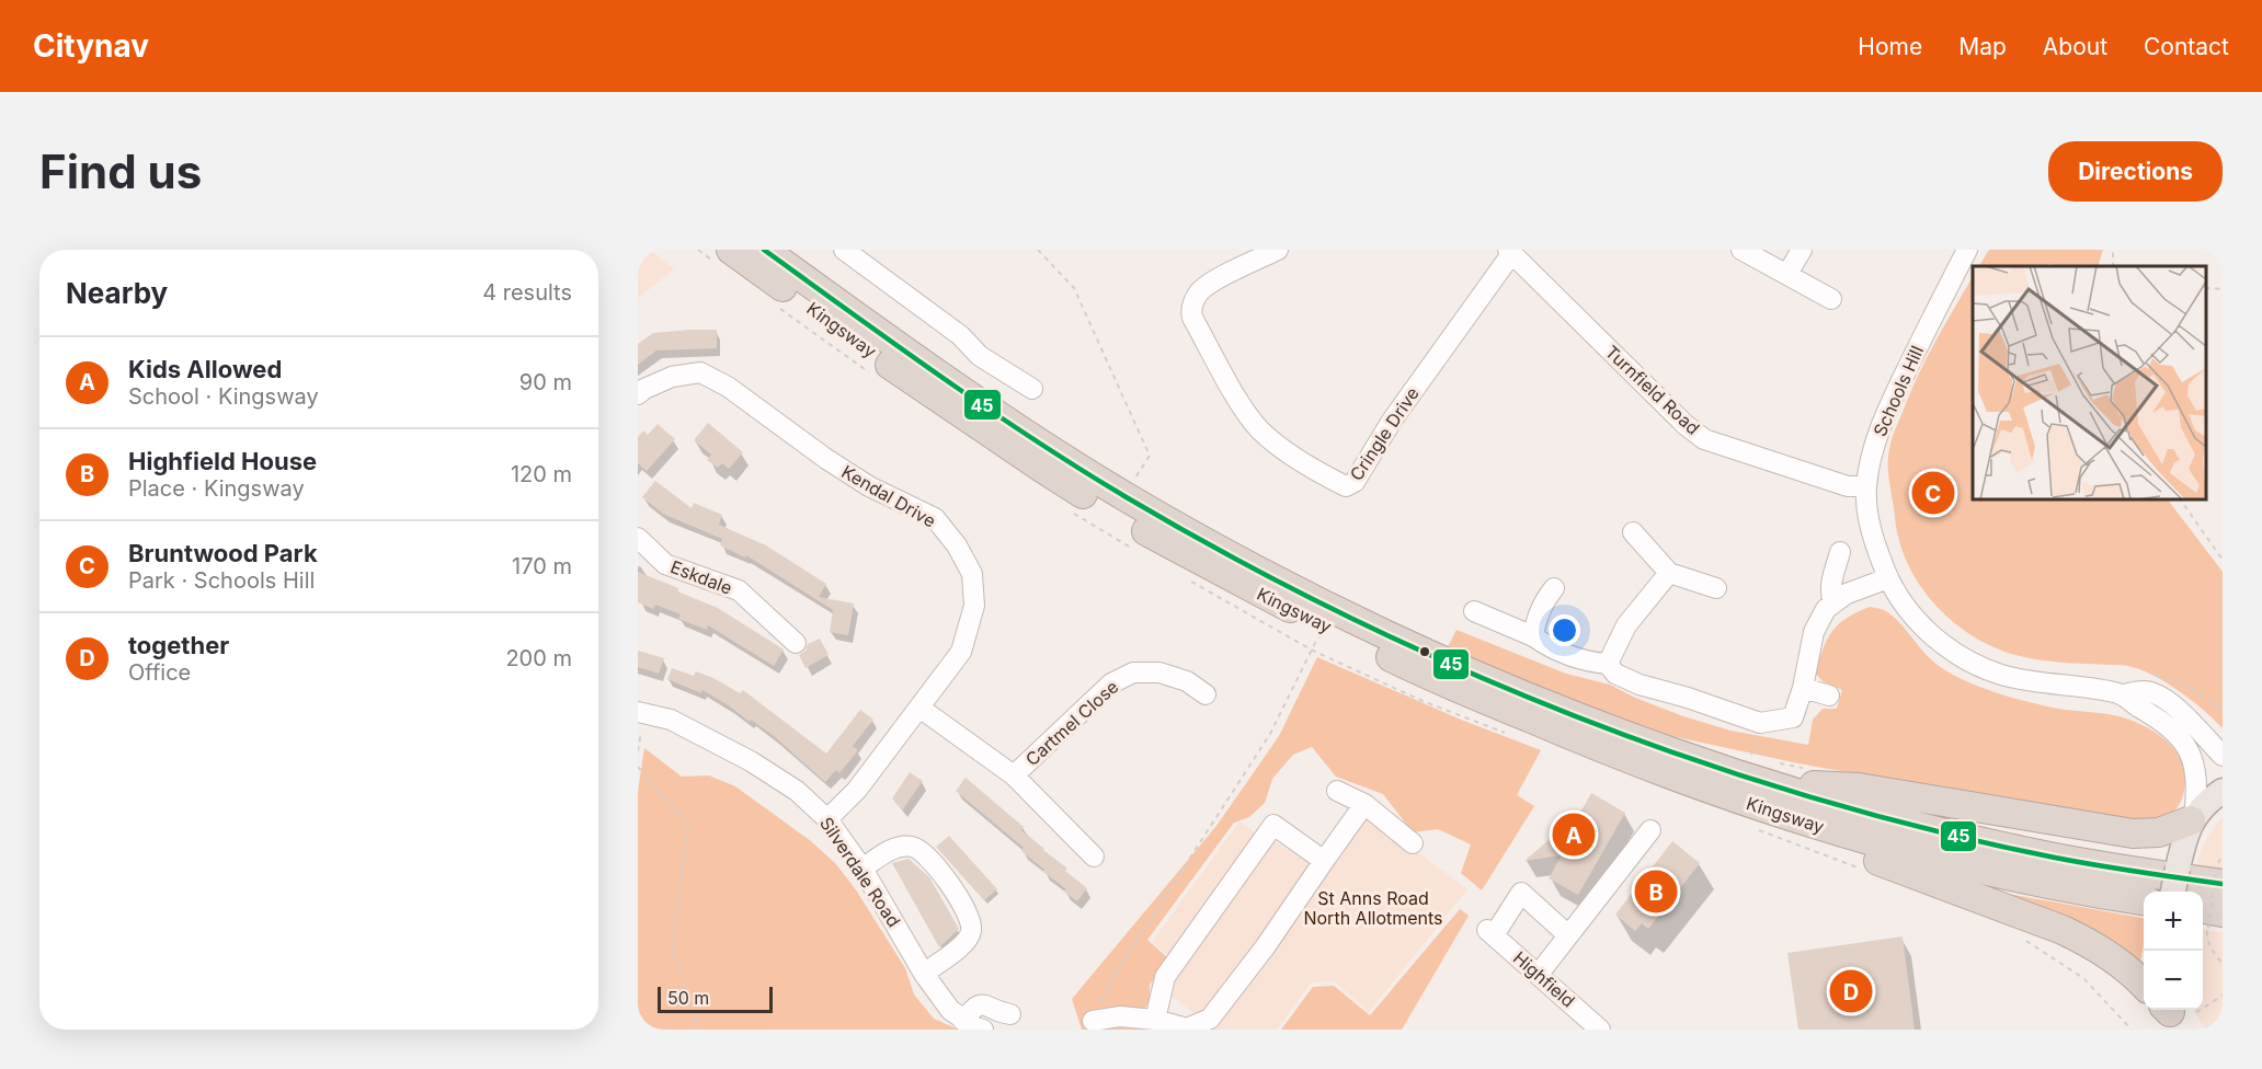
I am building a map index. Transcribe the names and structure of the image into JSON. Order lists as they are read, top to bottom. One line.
{"streets":{"highway":["Kingsway"],"street":["Turnfield Road","Schools Hill","Cringle Drive","Kendal Drive","Eskdale","Cartmel Close","Silverdale Road","Highfield"]},"crossings":[["Turnfield Road","Schools Hill"],["Turnfield Road","Cringle Drive"],["Kendal Drive","Silverdale Road"]],"parks":["St Anns Road North Allotments"],"lines":["transit line 45"],"scale_bar":"50 m","page":{"header":"Citynav","nav":["Home","Map","About","Contact"],"buttons":"Directions","title":"Find us","heading":["Nearby","4 results"],"list":[{"mark":"A","name":"Kids Allowed","note":"School · Kingsway","value":"90 m"},{"mark":"B","name":"Highfield House","note":"Place · Kingsway","value":"120 m"},{"mark":"C","name":"Bruntwood Park","note":"Park · Schools Hill","value":"170 m"},{"mark":"D","name":"together","note":"Office","value":"200 m"}],"pins":["C","A","B","D"],"map_buttons":["+","−"],"scale":"50 m"}}
